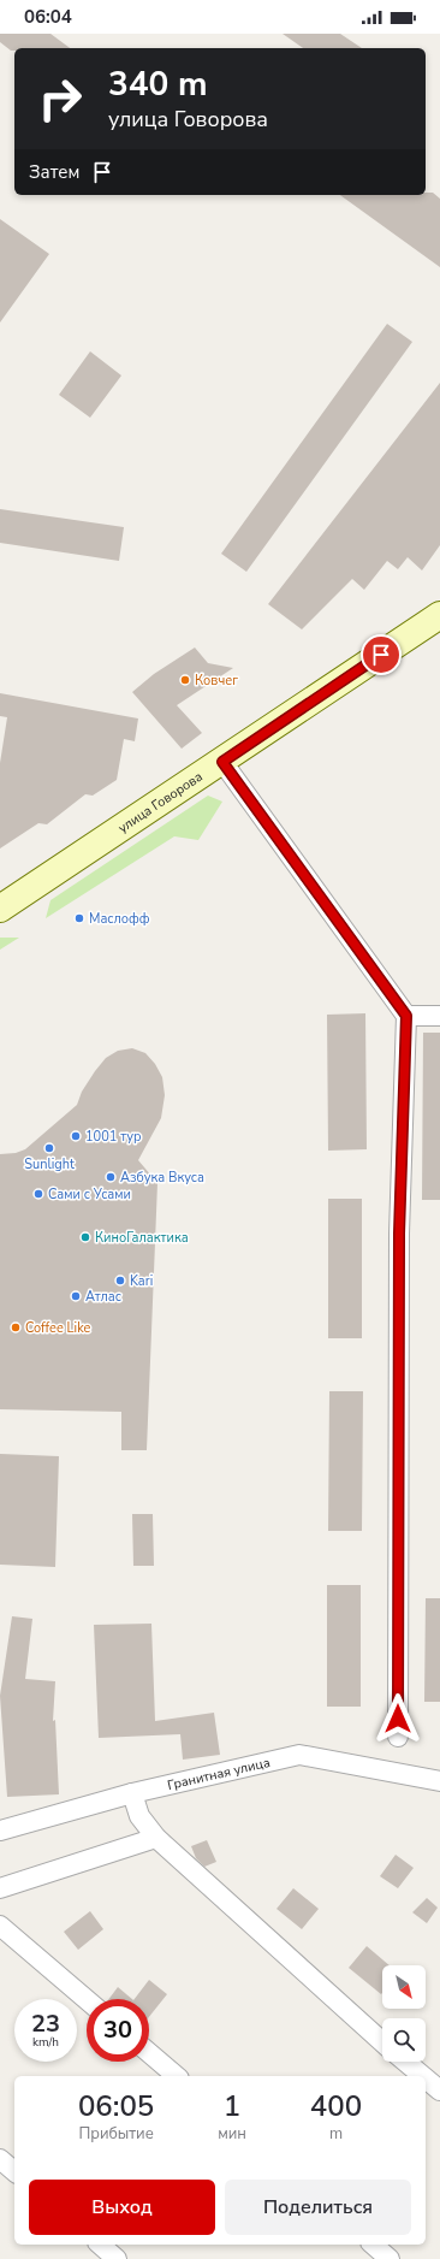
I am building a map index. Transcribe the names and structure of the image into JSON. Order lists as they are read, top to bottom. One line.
{"streets":{"main road":["улица Говорова"],"street":["Гранитная улица"]},"places":["Ковчег","Маслофф","1001 тур","Sunlight","Азбука Вкуса","Сами с Усами","КиноГалактика","Kari","Атлас","Coffee Like"],"north":"bottom right","page":{"status":"06:04","turn":["340 m","улица Говорова"],"then":"Затем","speed":"23 km/h","limit":"30","eta":["06:05","Прибытие","1","мин","400","m"],"buttons":["Выход","Поделиться"]}}
